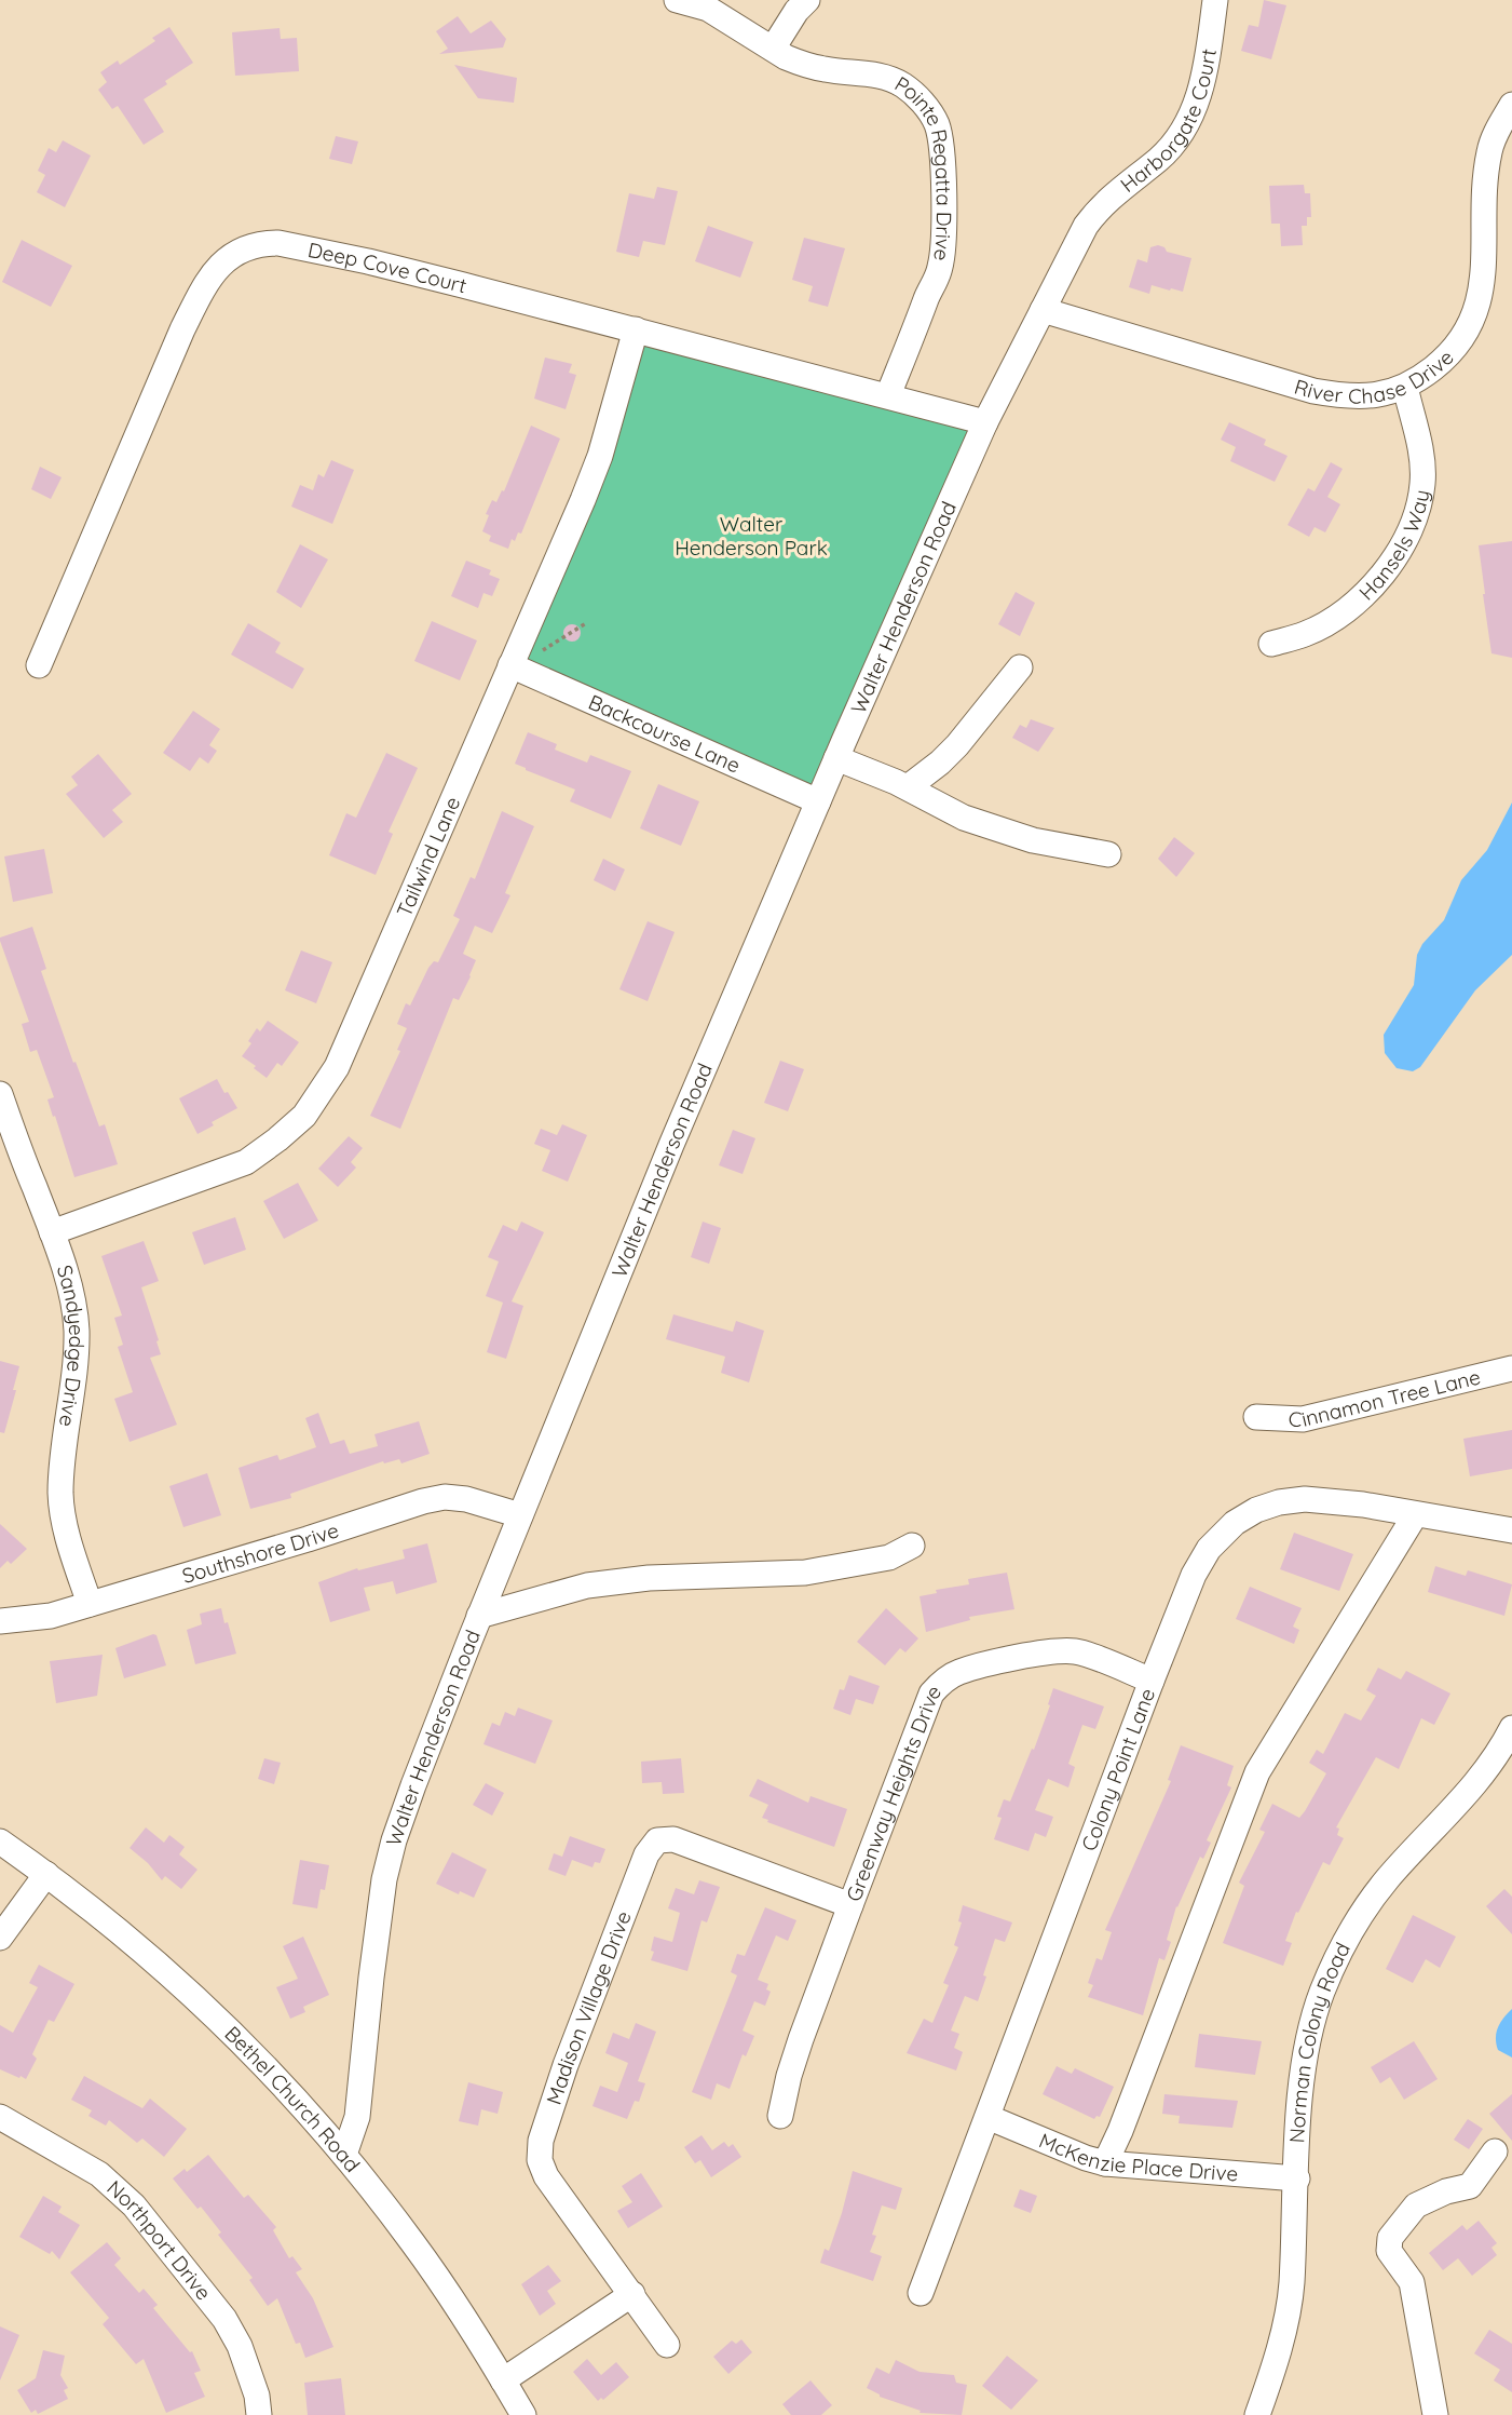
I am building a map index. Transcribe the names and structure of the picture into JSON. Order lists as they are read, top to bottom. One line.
{"streets":{"street":["Harborgate Court","Pointe Regatta Drive","Deep Cove Court","River Chase Drive","Hansels Way","Walter Henderson Road","Backcourse Lane","Tailwind Lane","Sandyedge Drive","Cinnamon Tree Lane","Southshore Drive","Colony Point Lane","Greenway Heights Drive","Madison Village Drive","Norman Colony Road","Bethel Church Road","McKenzie Place Drive","Northport Drive"]},"crossings":[["Harborgate Court","Walter Henderson Road"],["Pointe Regatta Drive","Deep Cove Court"],["Deep Cove Court","Walter Henderson Road"],["Deep Cove Court","Tailwind Lane"],["River Chase Drive","Hansels Way"],["River Chase Drive","Walter Henderson Road"],["Walter Henderson Road","Backcourse Lane"],["Walter Henderson Road","Southshore Drive"],["Walter Henderson Road","Bethel Church Road"],["Backcourse Lane","Tailwind Lane"],["Tailwind Lane","Sandyedge Drive"],["Sandyedge Drive","Southshore Drive"],["Colony Point Lane","Greenway Heights Drive"],["Colony Point Lane","McKenzie Place Drive"],["Greenway Heights Drive","Madison Village Drive"],["Norman Colony Road","McKenzie Place Drive"]],"parks":["Walter Henderson Park"]}
